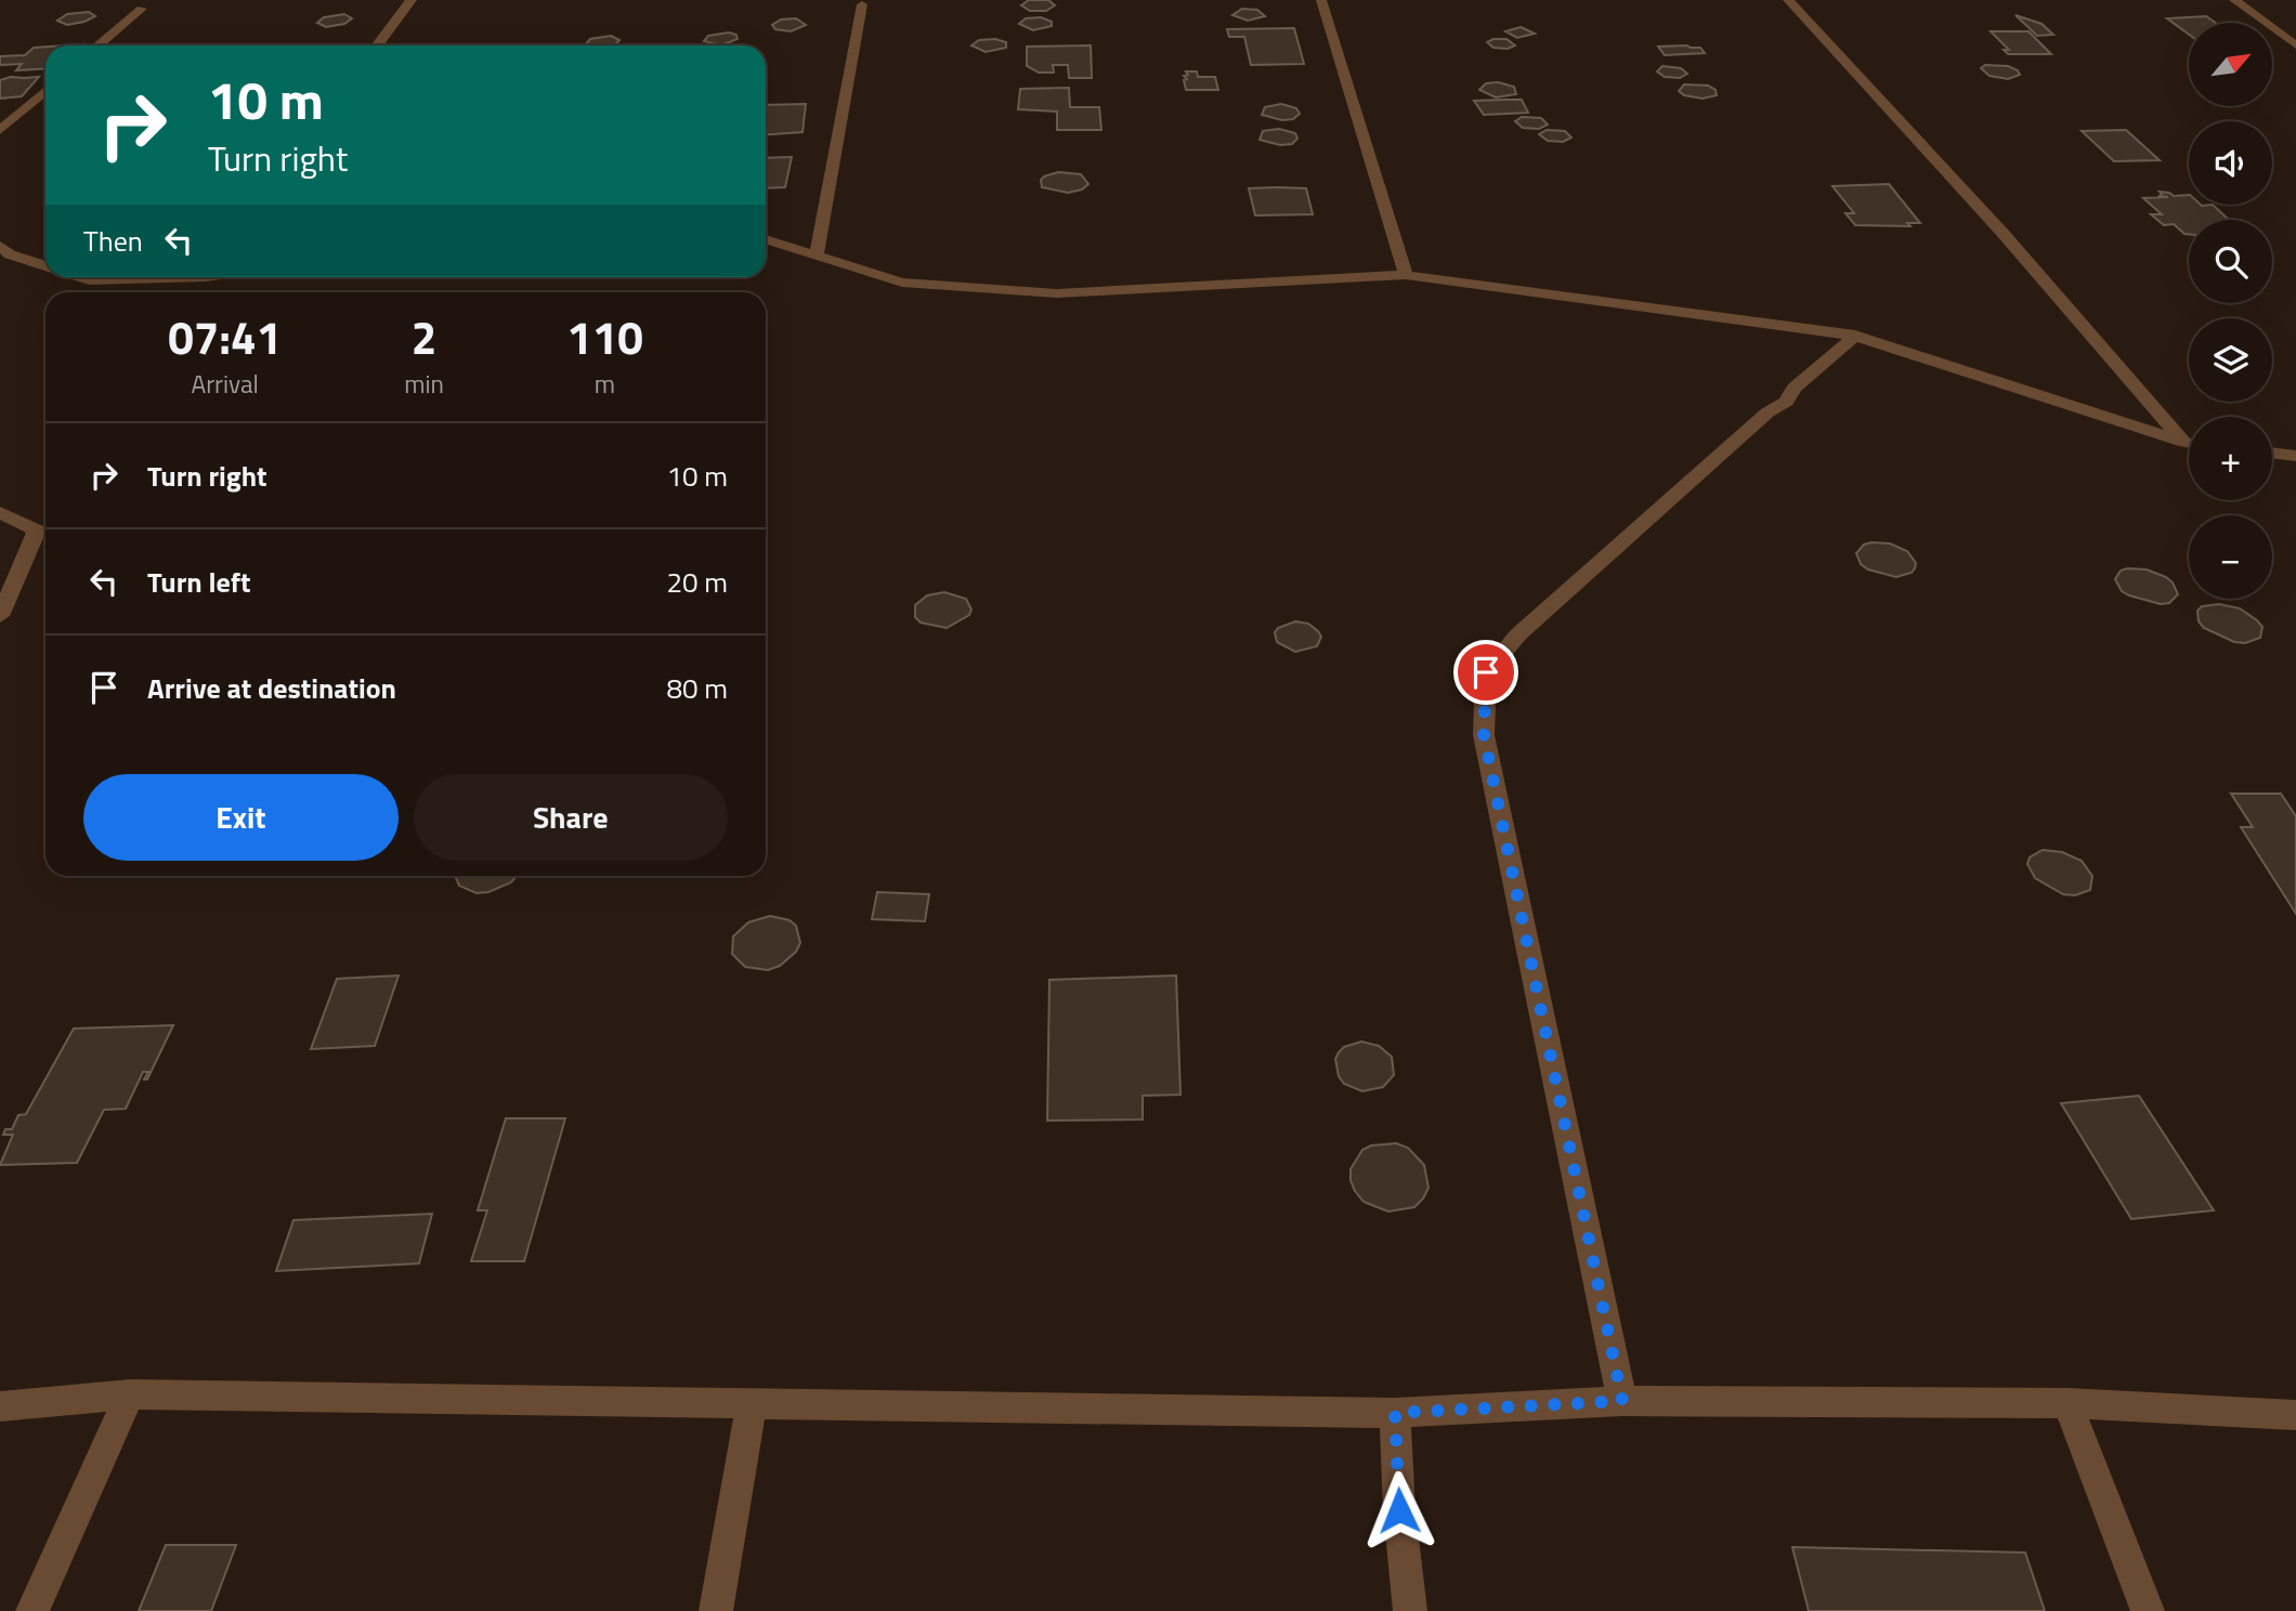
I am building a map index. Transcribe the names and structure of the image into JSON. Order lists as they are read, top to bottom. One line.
{"north":"top right","page":{"map_buttons":["+","−"],"turn":["10 m","Turn right"],"then":"Then","eta":["07:41","Arrival","2","min","110","m"],"list":[{"name":"Turn right","value":"10 m"},{"name":"Turn left","value":"20 m"},{"name":"Arrive at destination","value":"80 m"}],"buttons":["Exit","Share"]}}
